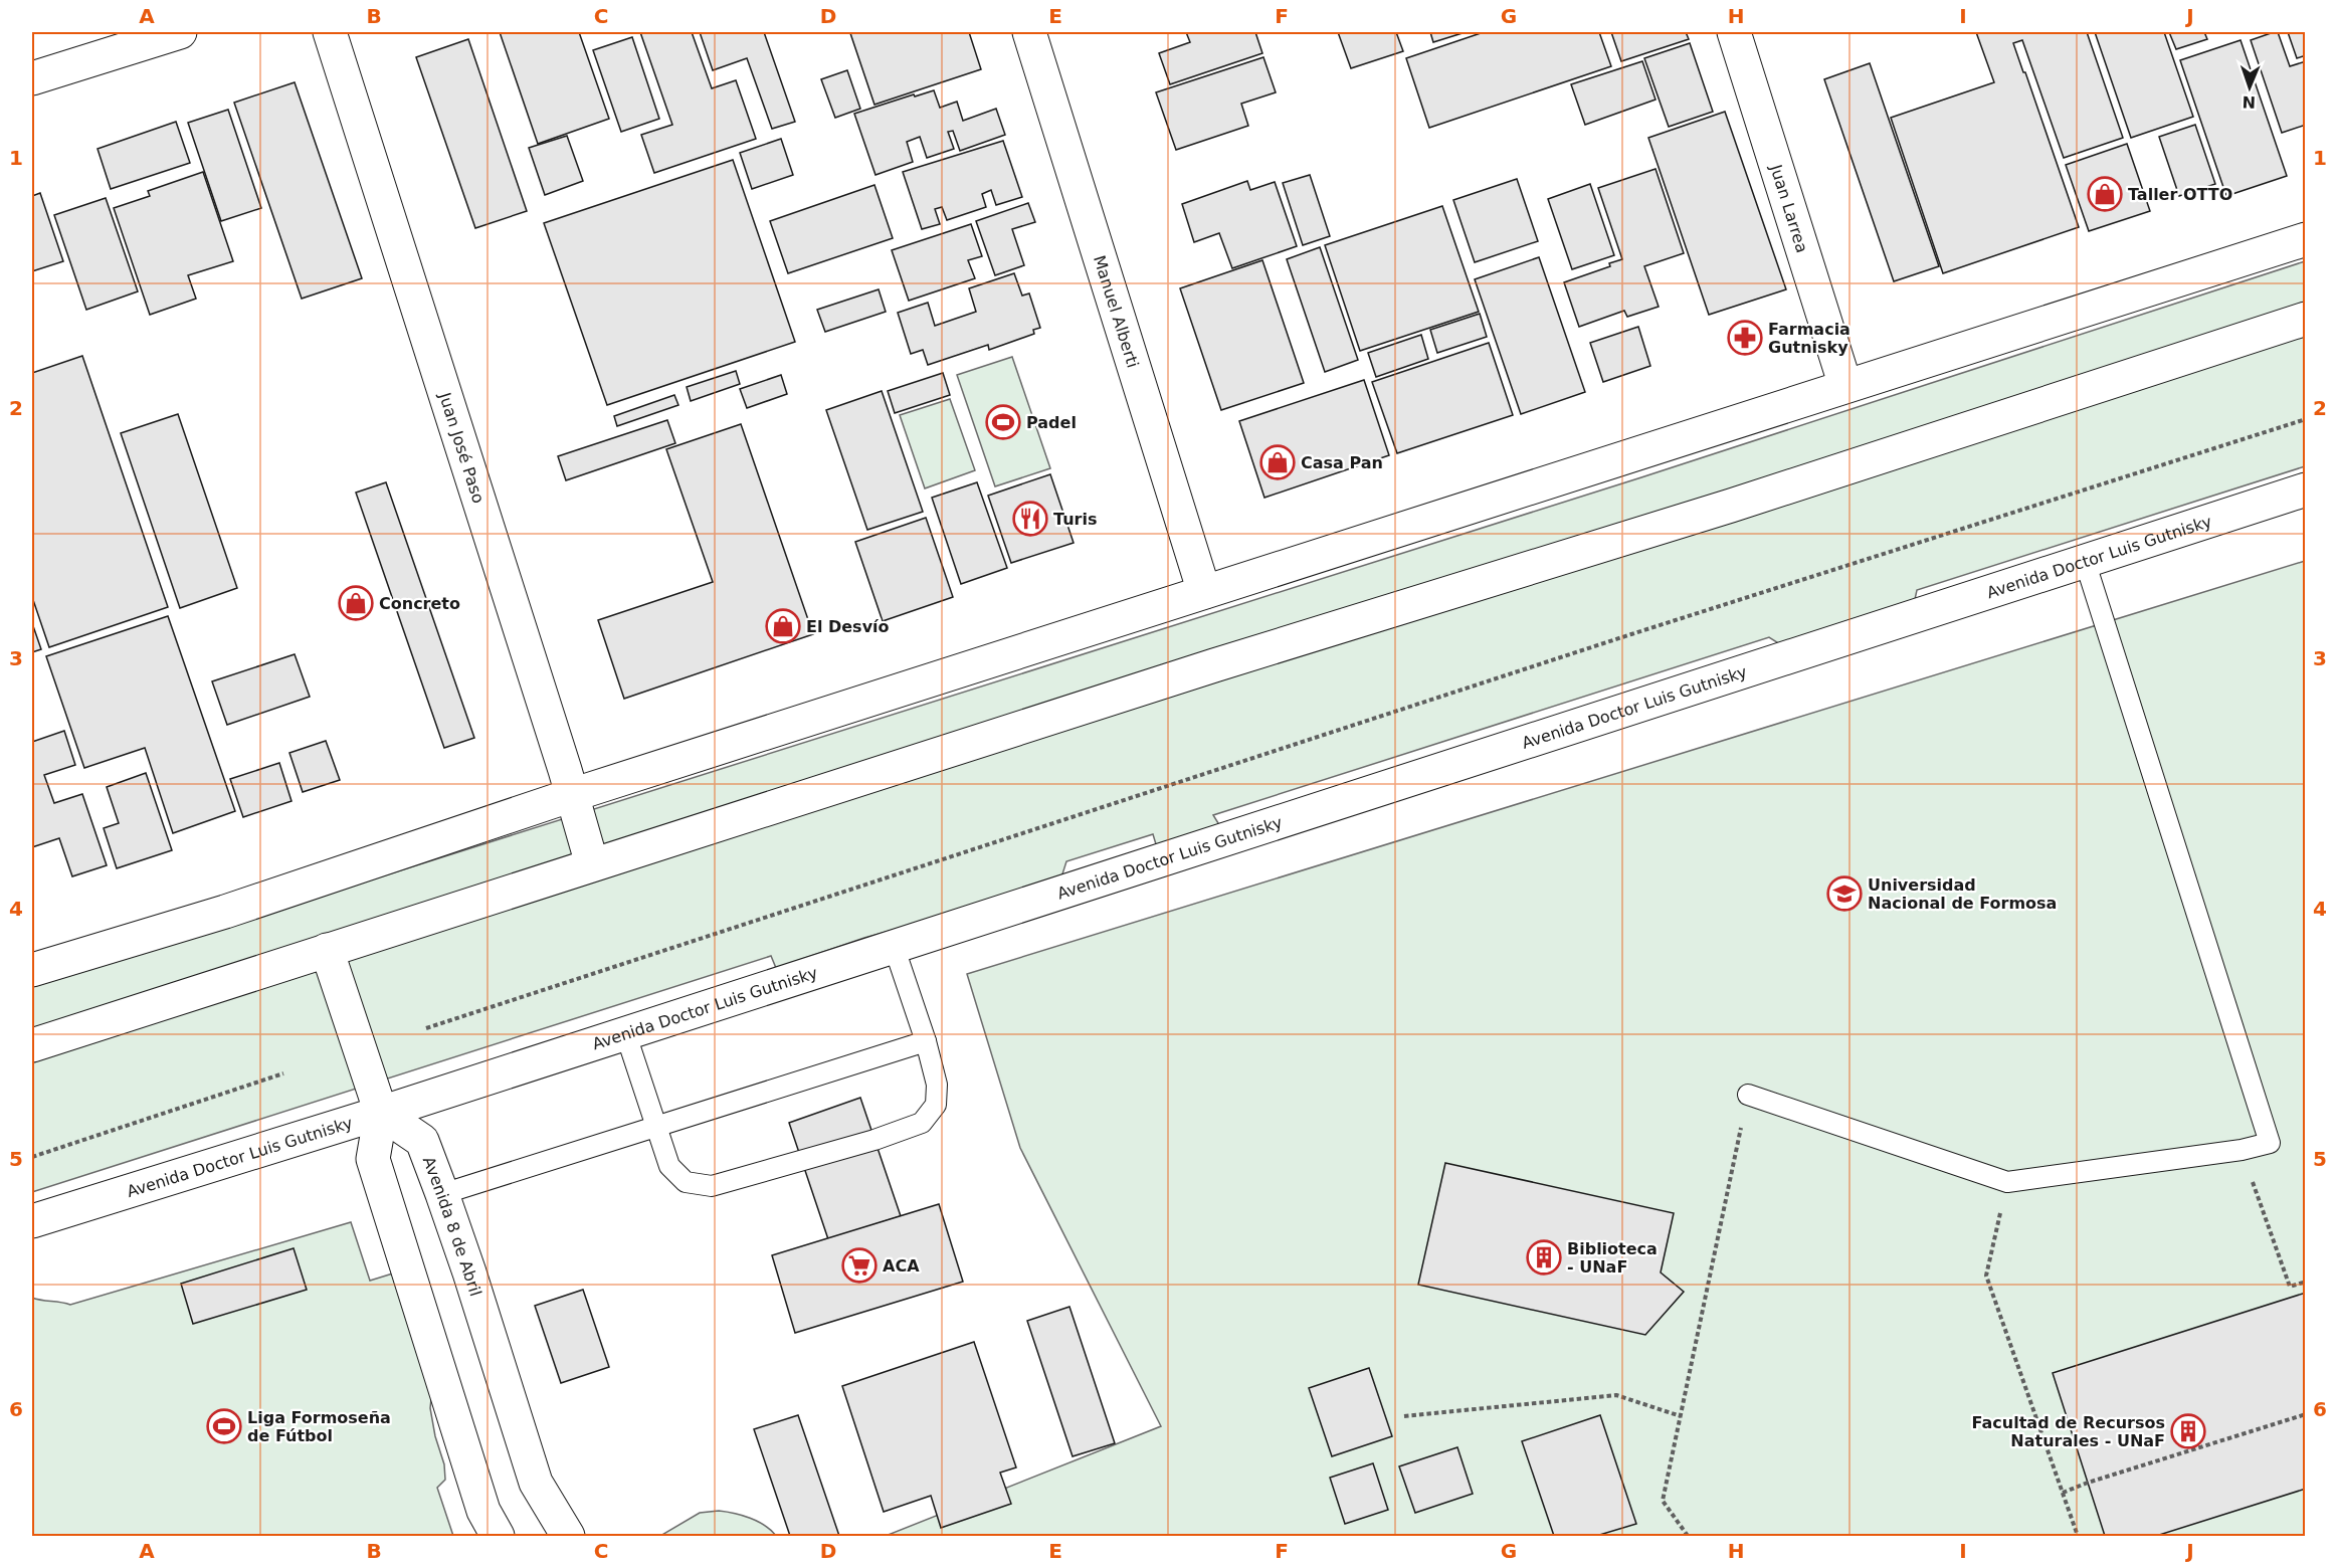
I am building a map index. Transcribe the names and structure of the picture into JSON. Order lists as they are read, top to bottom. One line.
{"streets":{"main road":["Juan Larrea","Manuel Alberti","Juan José Paso","Avenida Doctor Luis Gutnisky","Avenida 8 de Abril"]},"crossings":[["Avenida Doctor Luis Gutnisky","Avenida 8 de Abril"]],"places":{"shop":["Taller OTTO","Casa Pan","Concreto","El Desvío"],"pharmacy":["Farmacia Gutnisky"],"sports":["Padel","Liga Formoseña de Fútbol"],"restaurant":["Turis"],"school or university":["Universidad Nacional de Formosa"],"building":["Biblioteca - UNaF","Facultad de Recursos Naturales - UNaF"],"supermarket":["ACA"]},"north":"bottom","grid":{"columns":["A","B","C","D","E","F","G","H","I","J"],"rows":["1","2","3","4","5","6"]}}
